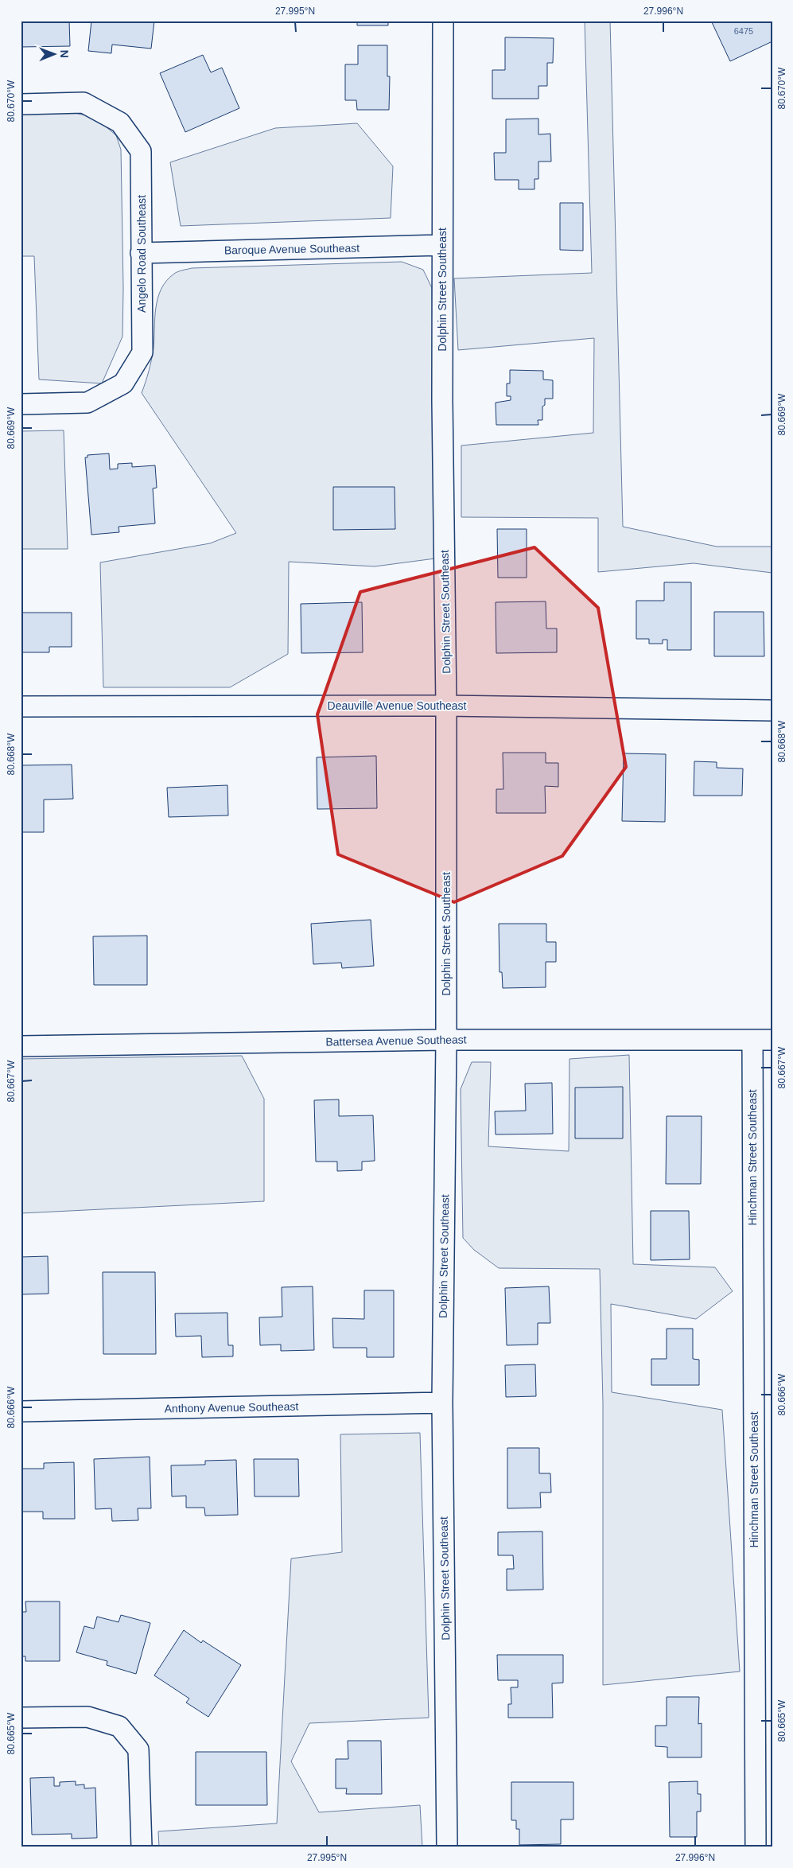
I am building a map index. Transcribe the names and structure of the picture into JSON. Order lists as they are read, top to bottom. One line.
{"streets":{"street":["Baroque Avenue Southeast","Angelo Road Southeast","Dolphin Street Southeast","Deauville Avenue Southeast","Battersea Avenue Southeast","Hinchman Street Southeast","Anthony Avenue Southeast"]},"crossings":[["Baroque Avenue Southeast","Angelo Road Southeast"],["Baroque Avenue Southeast","Dolphin Street Southeast"],["Dolphin Street Southeast","Deauville Avenue Southeast"],["Dolphin Street Southeast","Battersea Avenue Southeast"],["Dolphin Street Southeast","Anthony Avenue Southeast"],["Battersea Avenue Southeast","Hinchman Street Southeast"]],"house_numbers":["6475"],"north":"right","coordinates":["27.995°N","27.996°N","80.670°W","80.669°W","80.668°W","80.667°W","80.666°W","80.665°W"]}
